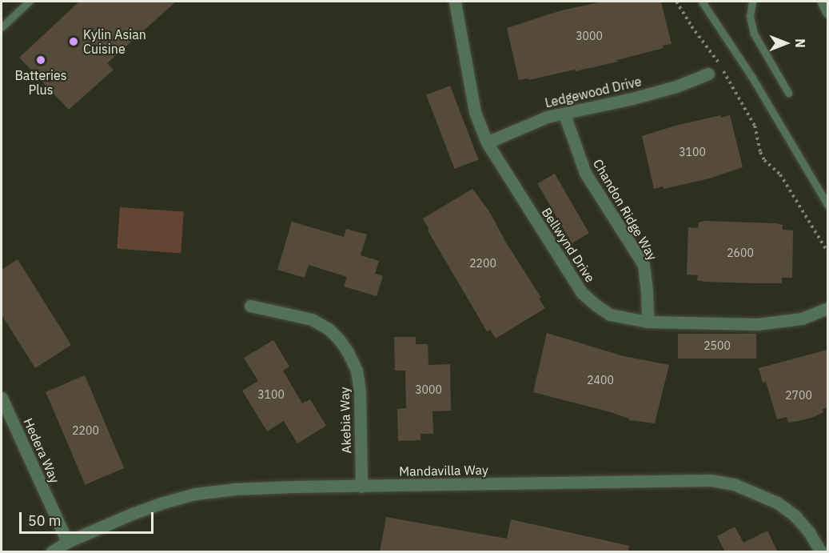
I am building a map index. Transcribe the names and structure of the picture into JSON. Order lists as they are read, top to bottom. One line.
{"streets":{"street":["Ledgewood Drive","Chandon Ridge Way","Bellwynd Drive","Akebia Way","Hedera Way","Mandavilla Way"]},"crossings":[["Ledgewood Drive","Chandon Ridge Way"],["Ledgewood Drive","Bellwynd Drive"],["Chandon Ridge Way","Bellwynd Drive"],["Akebia Way","Mandavilla Way"],["Hedera Way","Mandavilla Way"]],"places":["Kylin Asian Cuisine","Batteries Plus"],"house_numbers":["3000","3100","2600","2200","2500","2400","3000","3100","2700","2200"],"scale_bar":"50 m","north":"right"}
